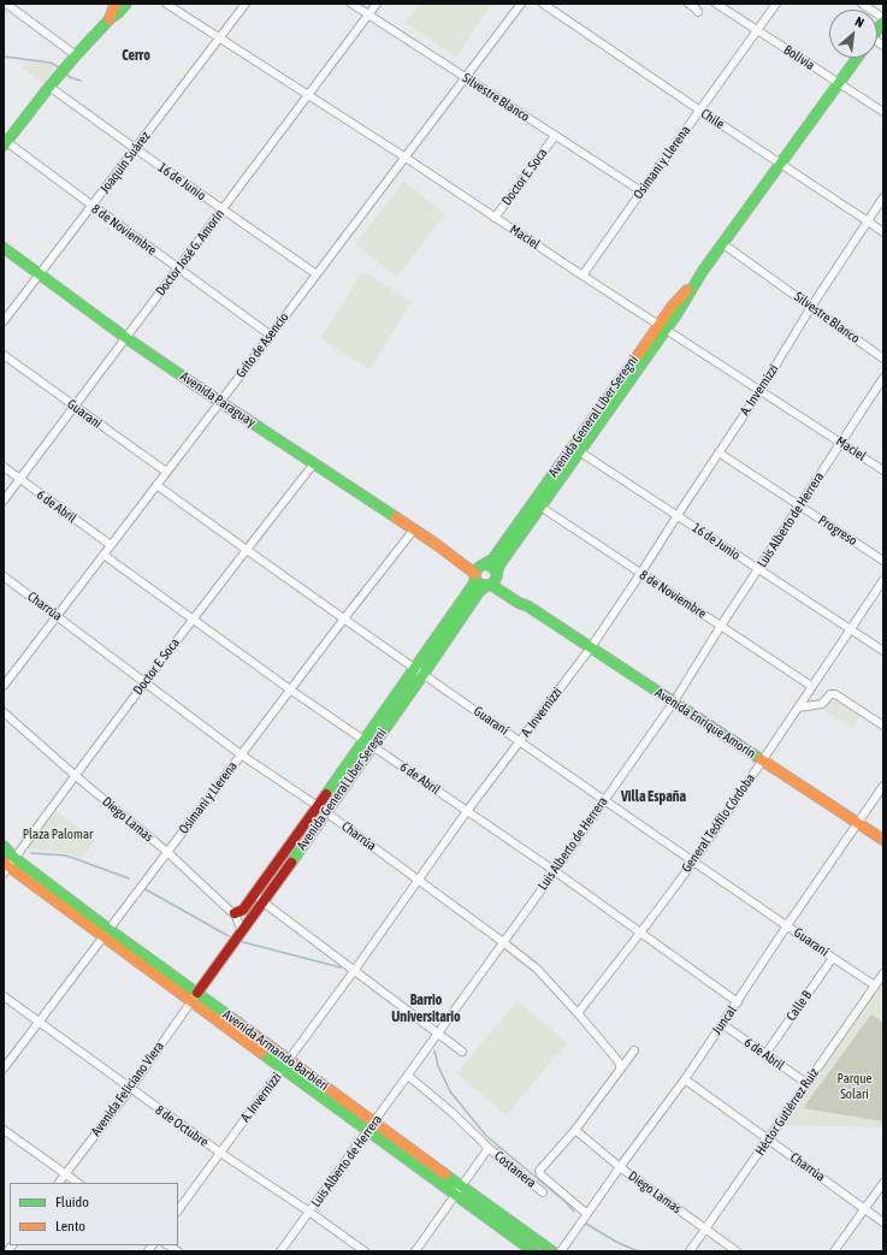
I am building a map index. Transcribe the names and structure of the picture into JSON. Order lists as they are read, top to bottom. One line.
{"streets":{"street":["Bolivia","Silvestre Blanco","Chile","Joaquín Suárez","Osimani y Llerena","Doctor E. Soca","16 de Junio","8 de Noviembre","Maciel","Doctor José G. Amorín","Grito de Asencio","A. Invernizzi","Avenida Paraguay","Guaraní","Avenida General Líber Seregni","6 de Abril","Luis Alberto de Herrera","Progreso","Charrúa","Avenida Enrique Amorín","Diego Lamas","General Teófilo Córdoba","Calle B","Juncal","Avenida Armando Barbieri","Avenida Feliciano Viera","Héctor Gutiérrez Ruiz","8 de Octubre","Costanera"]},"crossings":[["Bolivia","Osimani y Llerena"],["Bolivia","Avenida General Líber Seregni"],["Silvestre Blanco","Osimani y Llerena"],["Silvestre Blanco","Doctor E. Soca"],["Silvestre Blanco","Doctor José G. Amorín"],["Silvestre Blanco","Grito de Asencio"],["Silvestre Blanco","A. Invernizzi"],["Silvestre Blanco","Avenida General Líber Seregni"],["Chile","Osimani y Llerena"],["Chile","A. Invernizzi"],["Chile","Avenida General Líber Seregni"],["Joaquín Suárez","16 de Junio"],["Joaquín Suárez","8 de Noviembre"],["Joaquín Suárez","Maciel"],["Joaquín Suárez","Avenida Paraguay"],["Osimani y Llerena","Maciel"],["Osimani y Llerena","Avenida Paraguay"],["Osimani y Llerena","Guaraní"],["Osimani y Llerena","6 de Abril"],["Osimani y Llerena","Charrúa"],["Osimani y Llerena","Diego Lamas"],["Osimani y Llerena","Avenida Armando Barbieri"],["Osimani y Llerena","8 de Octubre"],["Doctor E. Soca","Maciel"],["Doctor E. Soca","Avenida Paraguay"],["Doctor E. Soca","Guaraní"],["Doctor E. Soca","6 de Abril"],["Doctor E. Soca","Charrúa"],["Doctor E. Soca","Diego Lamas"],["Doctor E. Soca","Avenida Armando Barbieri"],["16 de Junio","Doctor José G. Amorín"],["16 de Junio","Grito de Asencio"],["16 de Junio","A. Invernizzi"],["16 de Junio","Avenida General Líber Seregni"],["16 de Junio","Luis Alberto de Herrera"],["16 de Junio","General Teófilo Córdoba"],["8 de Noviembre","Doctor José G. Amorín"],["8 de Noviembre","Grito de Asencio"],["8 de Noviembre","A. Invernizzi"],["8 de Noviembre","Avenida General Líber Seregni"],["8 de Noviembre","Luis Alberto de Herrera"],["8 de Noviembre","General Teófilo Córdoba"],["Maciel","Doctor José G. Amorín"],["Maciel","Grito de Asencio"],["Maciel","A. Invernizzi"],["Maciel","Avenida General Líber Seregni"],["Maciel","Luis Alberto de Herrera"],["Doctor José G. Amorín","Avenida Paraguay"],["Doctor José G. Amorín","Guaraní"],["Doctor José G. Amorín","6 de Abril"],["Grito de Asencio","Avenida Paraguay"],["Grito de Asencio","Guaraní"],["Grito de Asencio","6 de Abril"],["Grito de Asencio","Charrúa"],["A. Invernizzi","Guaraní"],["A. Invernizzi","6 de Abril"],["A. Invernizzi","Progreso"],["A. Invernizzi","Charrúa"],["A. Invernizzi","Avenida Enrique Amorín"],["A. Invernizzi","Avenida Armando Barbieri"],["A. Invernizzi","8 de Octubre"],["Avenida Paraguay","Avenida General Líber Seregni"],["Avenida Paraguay","Avenida Enrique Amorín"],["Guaraní","Avenida General Líber Seregni"],["Guaraní","Luis Alberto de Herrera"],["Guaraní","General Teófilo Córdoba"],["Guaraní","Calle B"],["Guaraní","Juncal"],["Guaraní","Héctor Gutiérrez Ruiz"],["Avenida General Líber Seregni","6 de Abril"],["Avenida General Líber Seregni","Charrúa"],["Avenida General Líber Seregni","Avenida Enrique Amorín"],["Avenida General Líber Seregni","Diego Lamas"],["Avenida General Líber Seregni","Avenida Armando Barbieri"],["Avenida General Líber Seregni","Avenida Feliciano Viera"],["6 de Abril","Luis Alberto de Herrera"],["6 de Abril","General Teófilo Córdoba"],["6 de Abril","Calle B"],["6 de Abril","Juncal"],["6 de Abril","Héctor Gutiérrez Ruiz"],["Luis Alberto de Herrera","Progreso"],["Luis Alberto de Herrera","Charrúa"],["Luis Alberto de Herrera","Avenida Enrique Amorín"],["Luis Alberto de Herrera","Avenida Armando Barbieri"],["Luis Alberto de Herrera","8 de Octubre"],["Luis Alberto de Herrera","Costanera"],["Charrúa","General Teófilo Córdoba"],["Charrúa","Juncal"],["Charrúa","Héctor Gutiérrez Ruiz"],["Avenida Enrique Amorín","General Teófilo Córdoba"],["Avenida Enrique Amorín","Juncal"],["Diego Lamas","Juncal"],["Diego Lamas","Héctor Gutiérrez Ruiz"],["Avenida Armando Barbieri","Avenida Feliciano Viera"],["Avenida Feliciano Viera","8 de Octubre"]],"districts":["Cerro","Villa España","Barrio Universitario"],"parks":["Plaza Palomar","Parque Solari"],"legend":["Fluido","Lento"],"north":"top right"}
